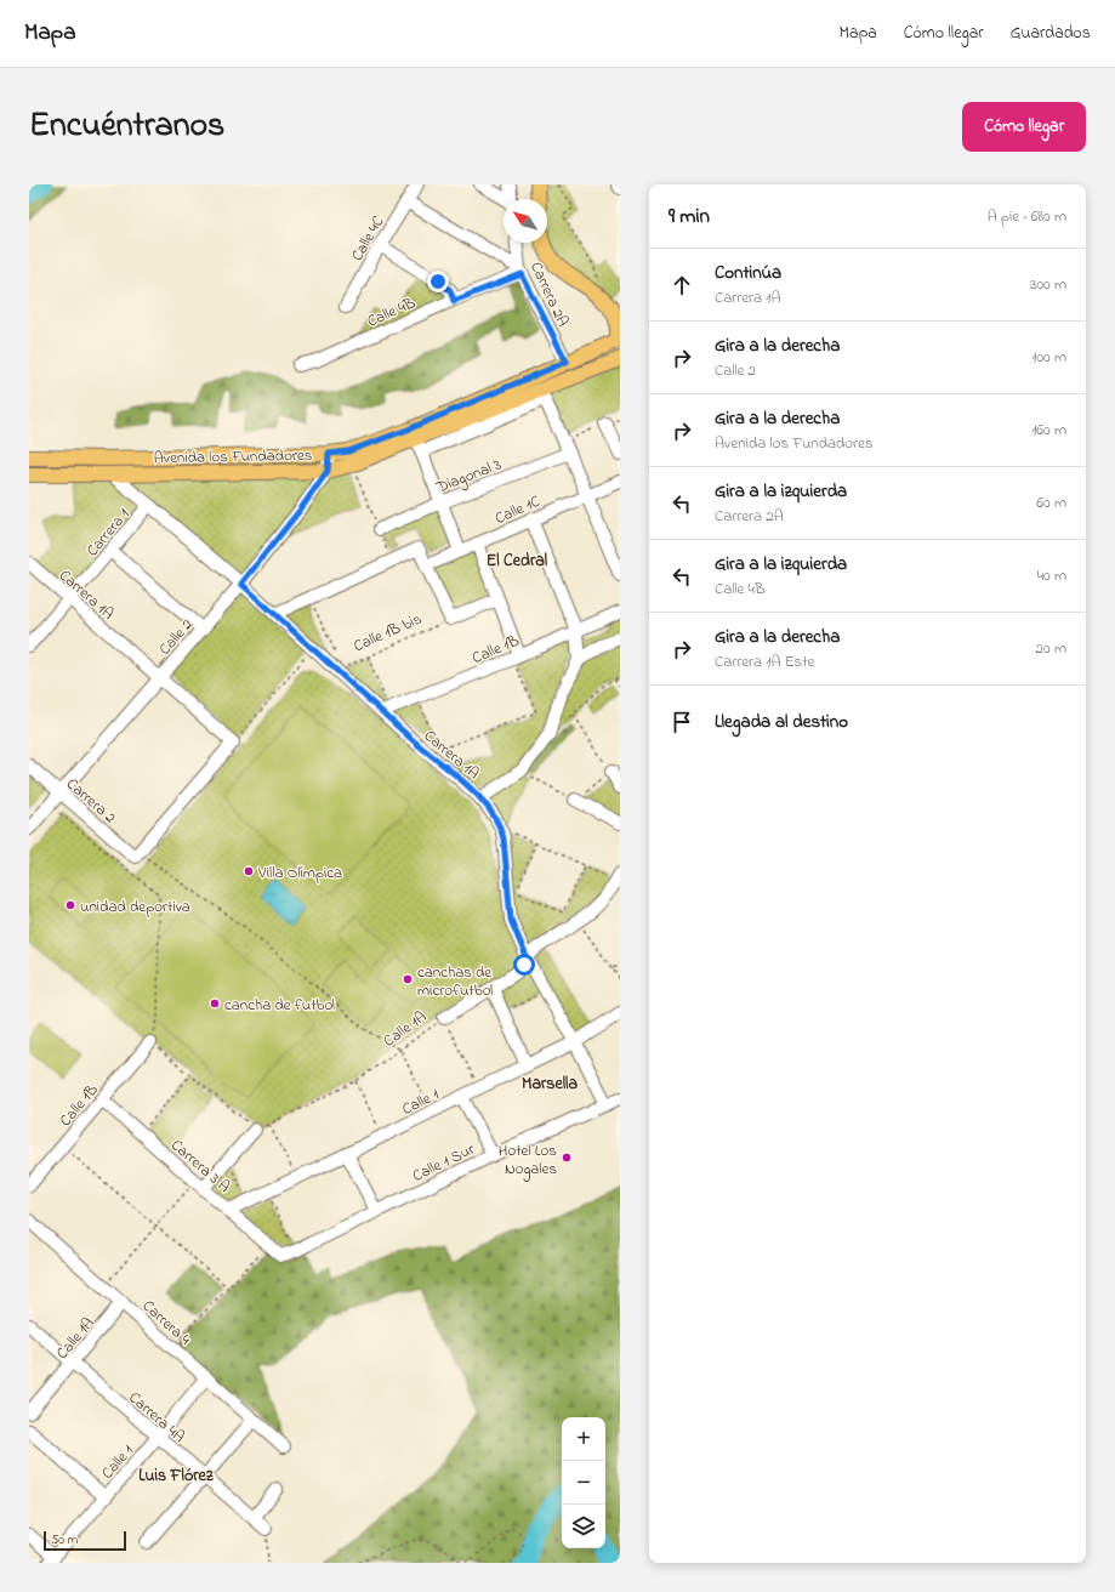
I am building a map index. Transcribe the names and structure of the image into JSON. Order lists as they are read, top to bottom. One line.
{"streets":{"main road":["Avenida los Fundadores"],"street":["Calle 4C","Carrera 2A","Calle 4B","Diagonal 3","Calle 1C","Carrera 1","Carrera 1A","Calle 2","Calle 1B","Carrera 2","Calle 1A","Calle 1","Calle 1 Sur","Carrera 3 A","Carrera 4","Carrera 4A"],"path":["Calle 1B bis"]},"crossings":[["Carrera 2A","Calle 4B"],["Carrera 2A","Avenida los Fundadores"],["Avenida los Fundadores","Carrera 1"],["Avenida los Fundadores","Calle 2"],["Carrera 1","Carrera 1A"],["Carrera 1","Calle 2"],["Carrera 1A","Calle 1B bis"],["Carrera 1A","Calle 2"],["Carrera 1A","Calle 1B"],["Carrera 1A","Calle 1A"],["Carrera 1A","Calle 1"],["Carrera 1A","Calle 1 Sur"],["Calle 2","Carrera 2"],["Calle 1B","Carrera 3 A"],["Calle 1A","Carrera 4"],["Calle 1A","Carrera 4A"],["Calle 1","Carrera 3 A"],["Calle 1","Carrera 4"],["Calle 1","Carrera 4A"],["Calle 1 Sur","Carrera 3 A"]],"districts":["El Cedral","Marsella","Luis Flórez"],"places":["Villa Olímpica","unidad deportiva","canchas de microfutbol","cancha de futbol","Hotel Los Nogales"],"scale_bar":"50 m","north":"top left","page":{"header":"Mapa","nav":["Mapa","Cómo llegar","Guardados"],"title":"Encuéntranos","buttons":"Cómo llegar","heading":["9 min","A pie · 680 m"],"list":[["Continúa","Carrera 1A","300 m"],["Gira a la derecha","Calle 2","100 m"],["Gira a la derecha","Avenida los Fundadores","160 m"],["Gira a la izquierda","Carrera 2A","60 m"],["Gira a la izquierda","Calle 4B","40 m"],["Gira a la derecha","Carrera 1A Este","20 m"],"Llegada al destino"],"map_buttons":["+","−"],"scale":"50 m"}}
